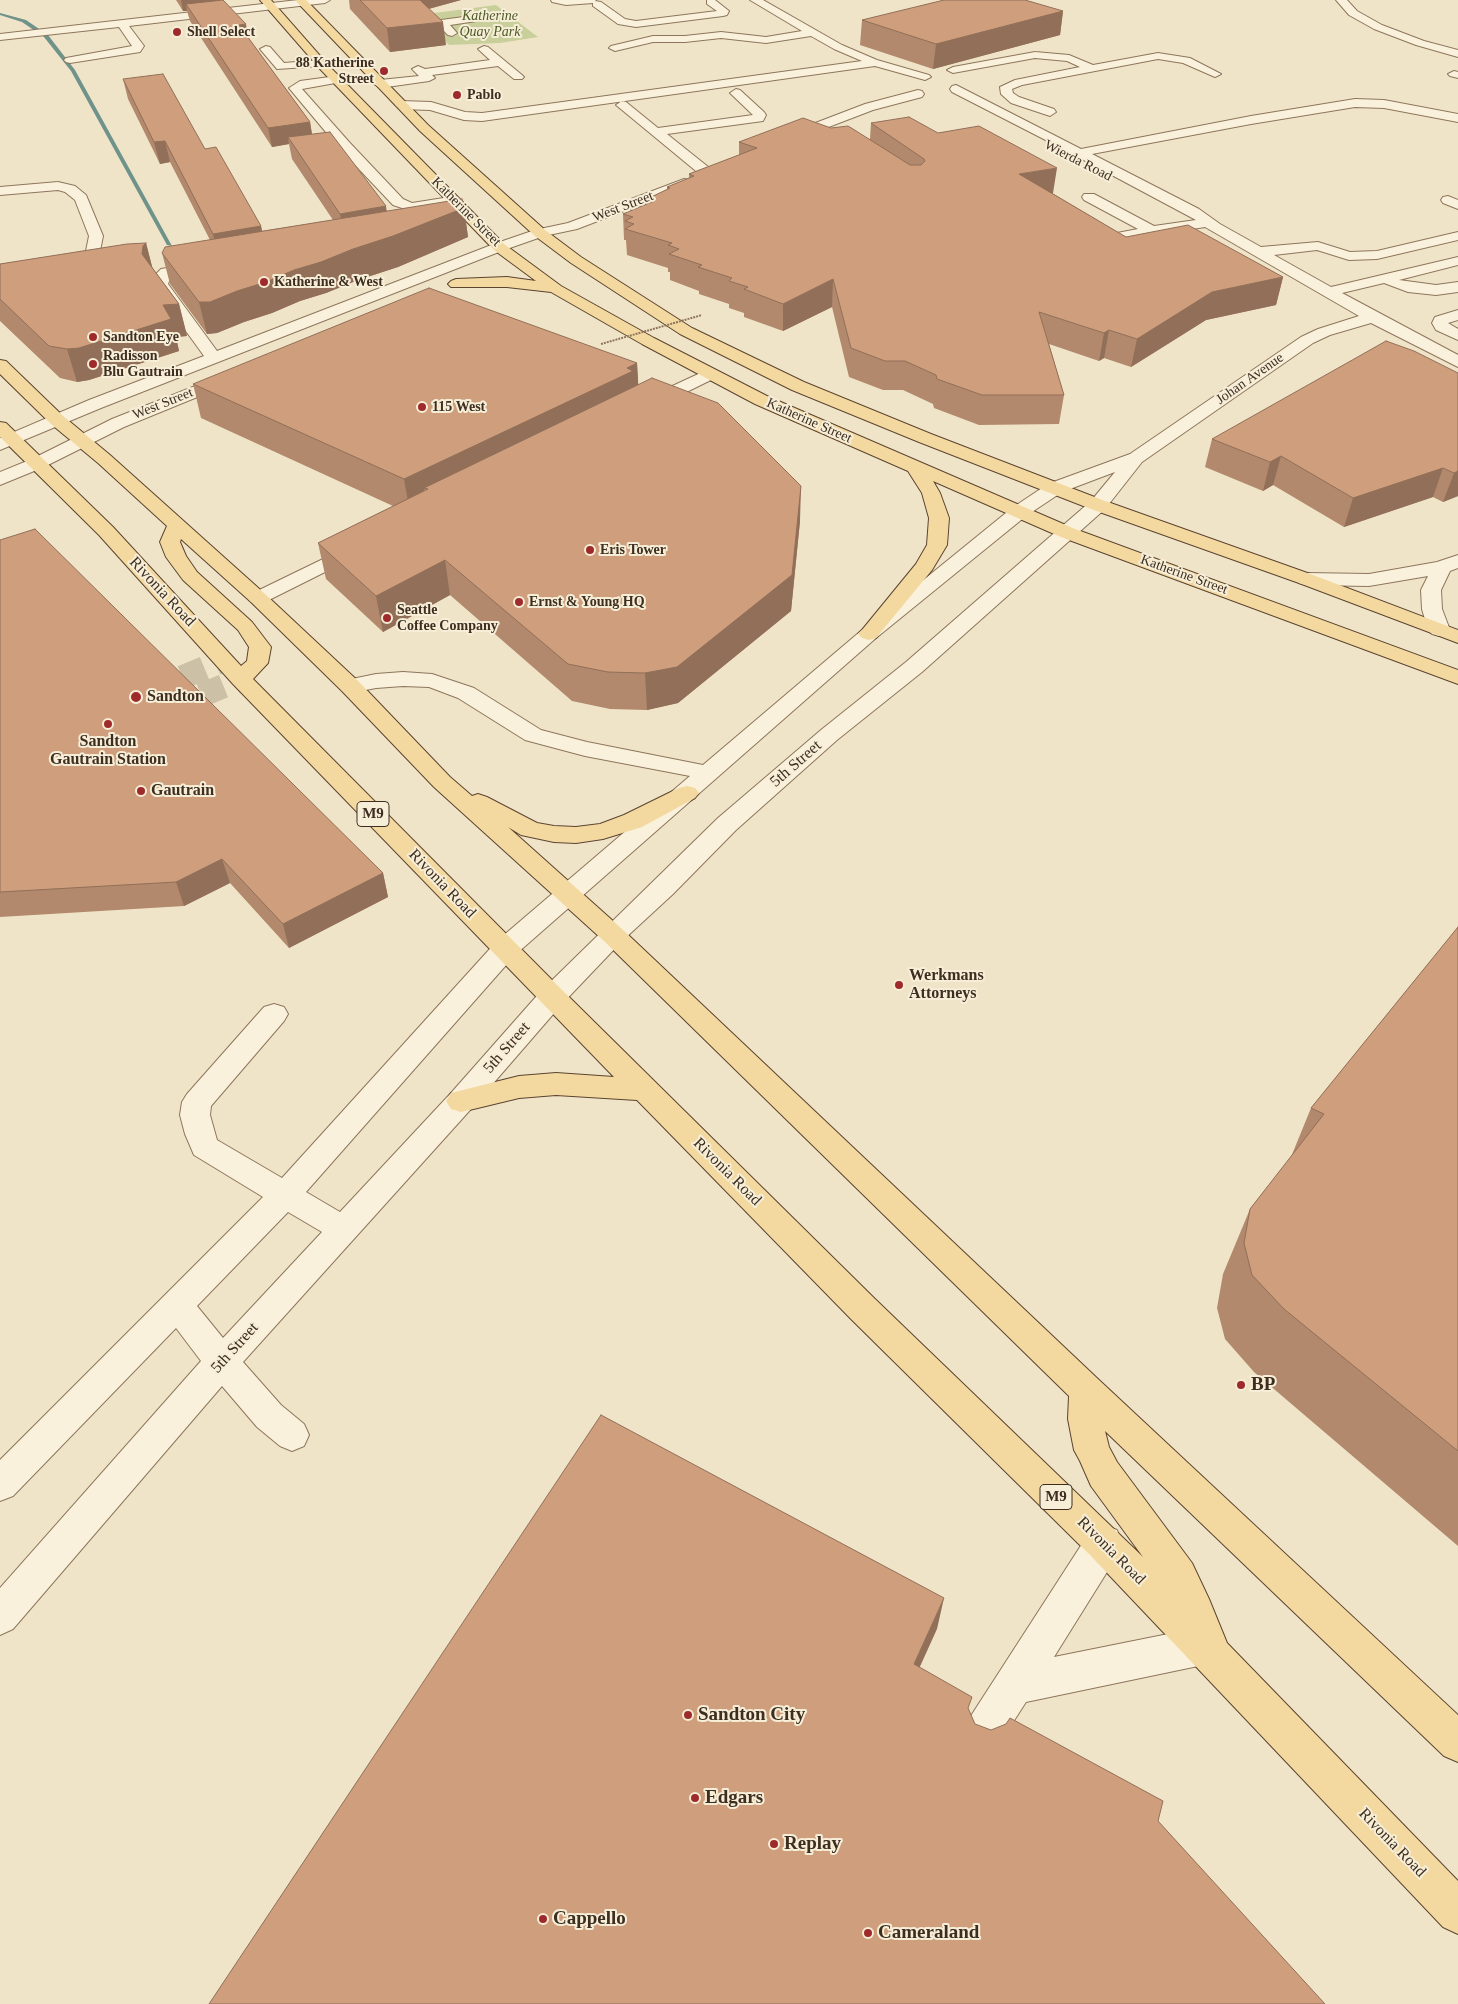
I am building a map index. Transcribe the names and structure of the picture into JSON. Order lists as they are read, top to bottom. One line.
{"streets":{"main road":["Katherine Street","Rivonia Road","M9"],"street":["Wierda Road","West Street","Johan Avenue","5th Street"]},"crossings":[["Wierda Road","Johan Avenue"],["West Street","Katherine Street"],["West Street","Rivonia Road"],["Katherine Street","Johan Avenue"],["Katherine Street","5th Street"],["Johan Avenue","5th Street"],["Rivonia Road","5th Street"]],"parks":["Katherine Quay Park"],"places":["Shell Select","88 Katherine Street","Pablo","Katherine & West","Sandton Eye","Radisson Blu Gautrain","115 West","Eris Tower","Ernst & Young HQ","Seattle Coffee Company","Sandton","Sandton Gautrain Station","Gautrain","Werkmans Attorneys","BP","Sandton City","Edgars","Replay","Cappello","Cameraland"]}
